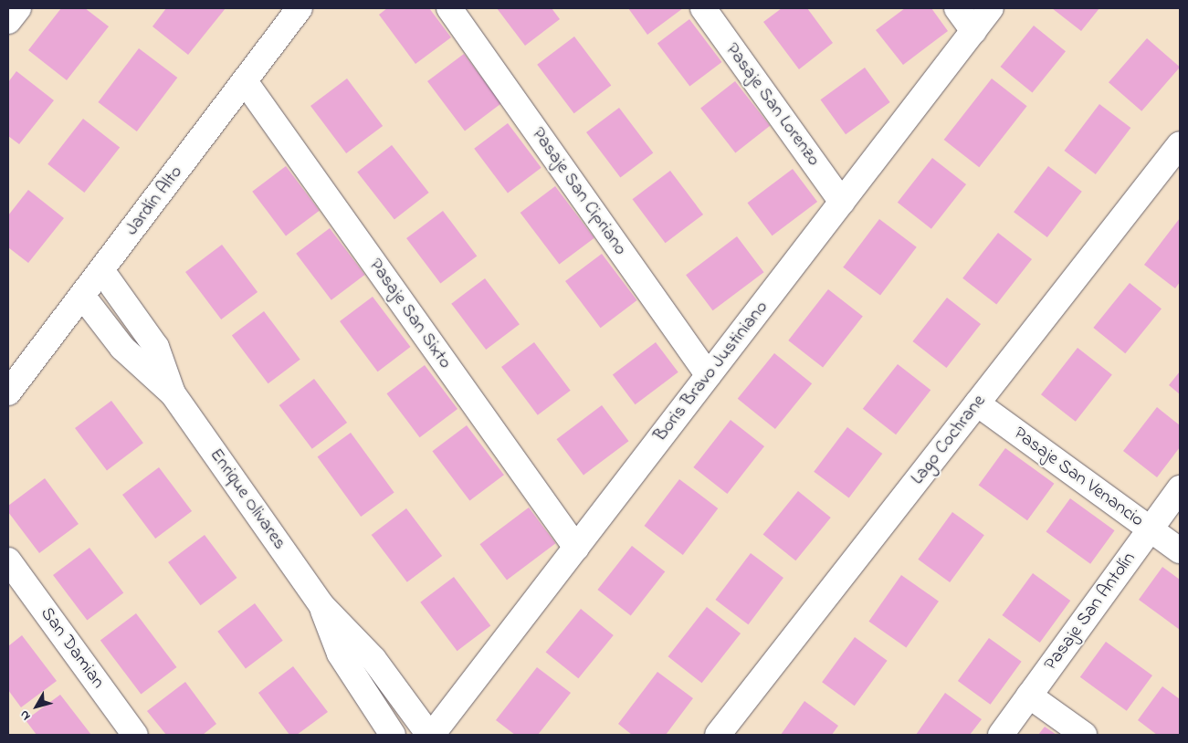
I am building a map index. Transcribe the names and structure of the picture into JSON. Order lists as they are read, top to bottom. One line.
{"streets":{"street":["Pasaje San Lorenzo","Pasaje San Cipriano","Jardín Alto","Pasaje San Sixto","Boris Bravo Justiniano","Lago Cochrane","Pasaje San Venancio","Enrique Olivares","Pasaje San Antolín","San Damian"]},"crossings":[["Pasaje San Lorenzo","Boris Bravo Justiniano"],["Pasaje San Cipriano","Boris Bravo Justiniano"],["Jardín Alto","Pasaje San Sixto"],["Jardín Alto","Enrique Olivares"],["Pasaje San Sixto","Boris Bravo Justiniano"],["Boris Bravo Justiniano","Enrique Olivares"],["Lago Cochrane","Pasaje San Venancio"],["Pasaje San Venancio","Pasaje San Antolín"]],"north":"bottom left"}
